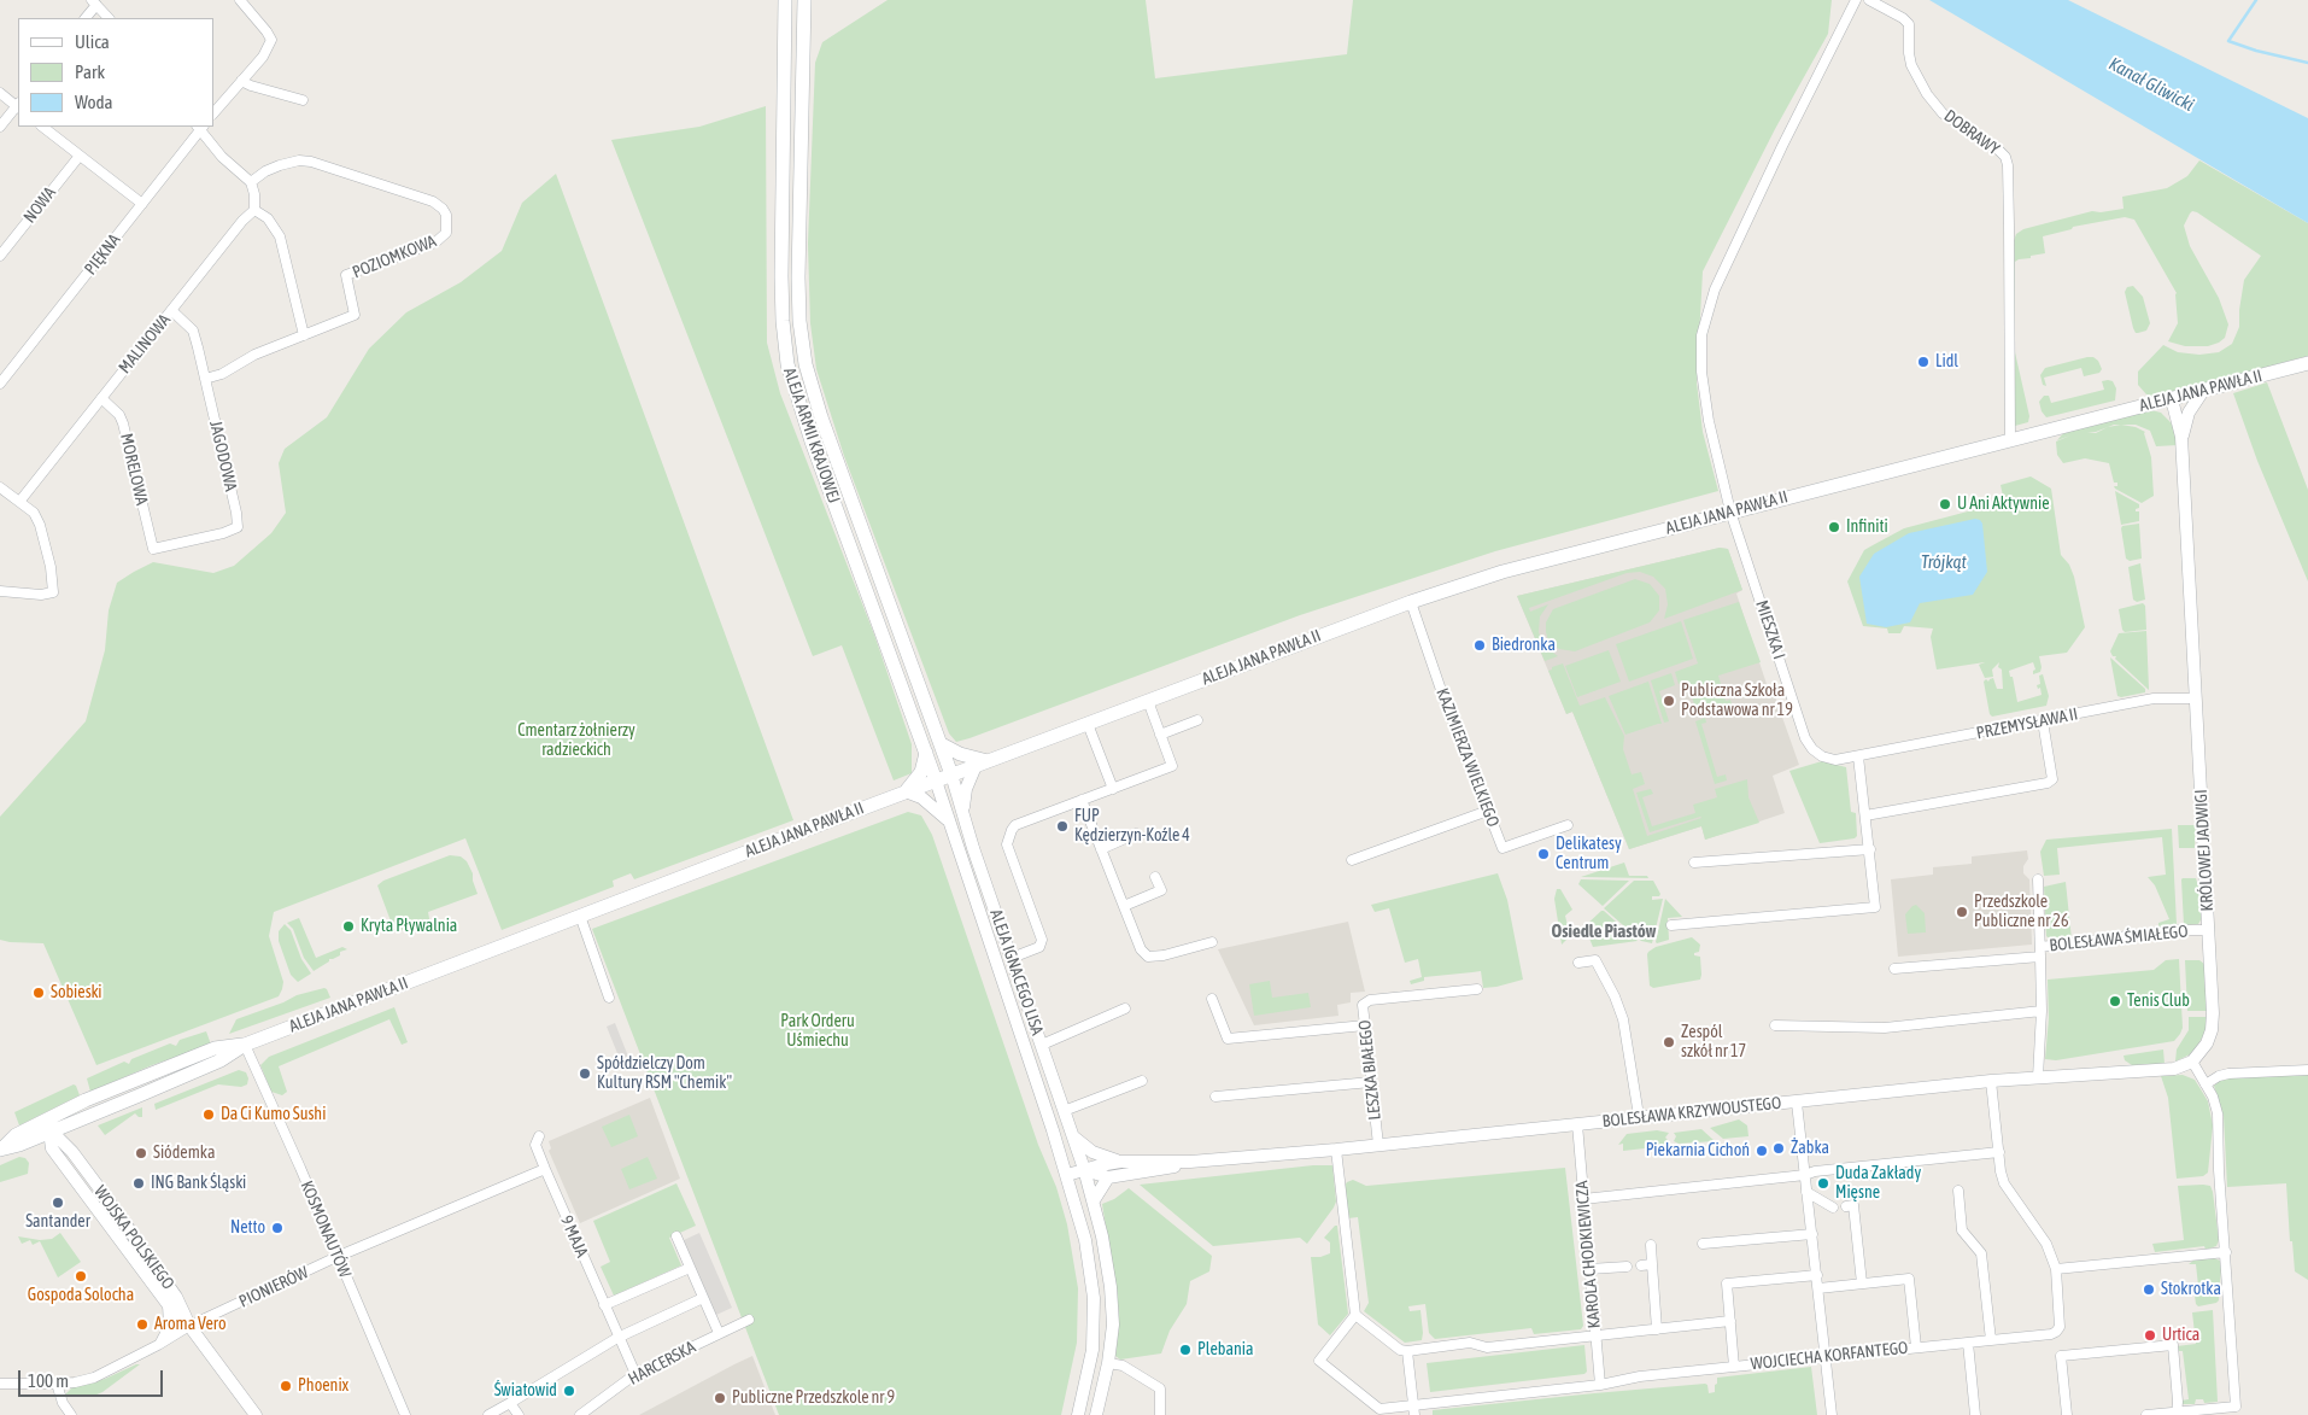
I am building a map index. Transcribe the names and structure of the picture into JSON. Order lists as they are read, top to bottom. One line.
{"streets":{"main road":["ALEJA JANA PAWŁA II","ALEJA ARMII KRAJOWEJ"],"street":["DOBRAWY","NOWA","PIĘKNA","POZIOMKOWA","MALINOWA","JAGODOWA","MORELOWA","MIESZKA I","PRZEMYSŁAWA II","KAZIMIERZA WIELKIEGO","KRÓLOWEJ JADWIGI","BOLESŁAWA ŚMIAŁEGO","ALEJA IGNACEGO LISA","LESZKA BIAŁEGO","BOLESŁAWA KRZYWOUSTEGO","KOSMONAUTÓW","9 MAJA","WOJSKA POLSKIEGO","KAROLA CHODKIEWICZA","PIONIERÓW","WOJCIECHA KORFANTEGO","HARCERSKA"]},"crossings":[["DOBRAWY","ALEJA JANA PAWŁA II"],["POZIOMKOWA","JAGODOWA"],["MALINOWA","JAGODOWA"],["MALINOWA","MORELOWA"],["ALEJA JANA PAWŁA II","ALEJA ARMII KRAJOWEJ"],["ALEJA JANA PAWŁA II","MIESZKA I"],["ALEJA JANA PAWŁA II","KAZIMIERZA WIELKIEGO"],["ALEJA JANA PAWŁA II","KRÓLOWEJ JADWIGI"],["ALEJA JANA PAWŁA II","ALEJA IGNACEGO LISA"],["ALEJA JANA PAWŁA II","KOSMONAUTÓW"],["ALEJA JANA PAWŁA II","WOJSKA POLSKIEGO"],["ALEJA ARMII KRAJOWEJ","ALEJA IGNACEGO LISA"],["JAGODOWA","MORELOWA"],["MIESZKA I","PRZEMYSŁAWA II"],["PRZEMYSŁAWA II","KRÓLOWEJ JADWIGI"],["KRÓLOWEJ JADWIGI","BOLESŁAWA ŚMIAŁEGO"],["KRÓLOWEJ JADWIGI","BOLESŁAWA KRZYWOUSTEGO"],["ALEJA IGNACEGO LISA","BOLESŁAWA KRZYWOUSTEGO"],["LESZKA BIAŁEGO","BOLESŁAWA KRZYWOUSTEGO"],["BOLESŁAWA KRZYWOUSTEGO","KAROLA CHODKIEWICZA"],["BOLESŁAWA KRZYWOUSTEGO","WOJCIECHA KORFANTEGO"],["KOSMONAUTÓW","PIONIERÓW"],["9 MAJA","PIONIERÓW"],["9 MAJA","HARCERSKA"],["WOJSKA POLSKIEGO","PIONIERÓW"]],"districts":["Osiedle Piastów"],"water":["Kanał Gliwicki","Trójkąt"],"parks":["Cmentarz żołnierzy radzieckich","Park Orderu Uśmiechu"],"places":["Lidl","U Ani Aktywnie","Infiniti","Biedronka","Publiczna Szkoła Podstawowa nr 19","FUP Kędzierzyn-Koźle 4","Delikatesy Centrum","Przedszkole Publiczne nr 26","Kryta Pływalnia","Sobieski","Tenis Club","Zespól szkół nr 17","Spółdzielczy Dom Kultury RSM \"Chemik\"","Da Ci Kumo Sushi","Żabka","Piekarnia Cichoń","Siódemka","ING Bank Śląski","Duda Zakłady Mięsne","Santander","Netto","Gospoda Solocha","Stokrotka","Aroma Vero","Urtica","Plebania","Phoenix","Światowid","Publiczne Przedszkole nr 9"],"legend":["Ulica","Park","Woda"],"scale_bar":"100 m"}
